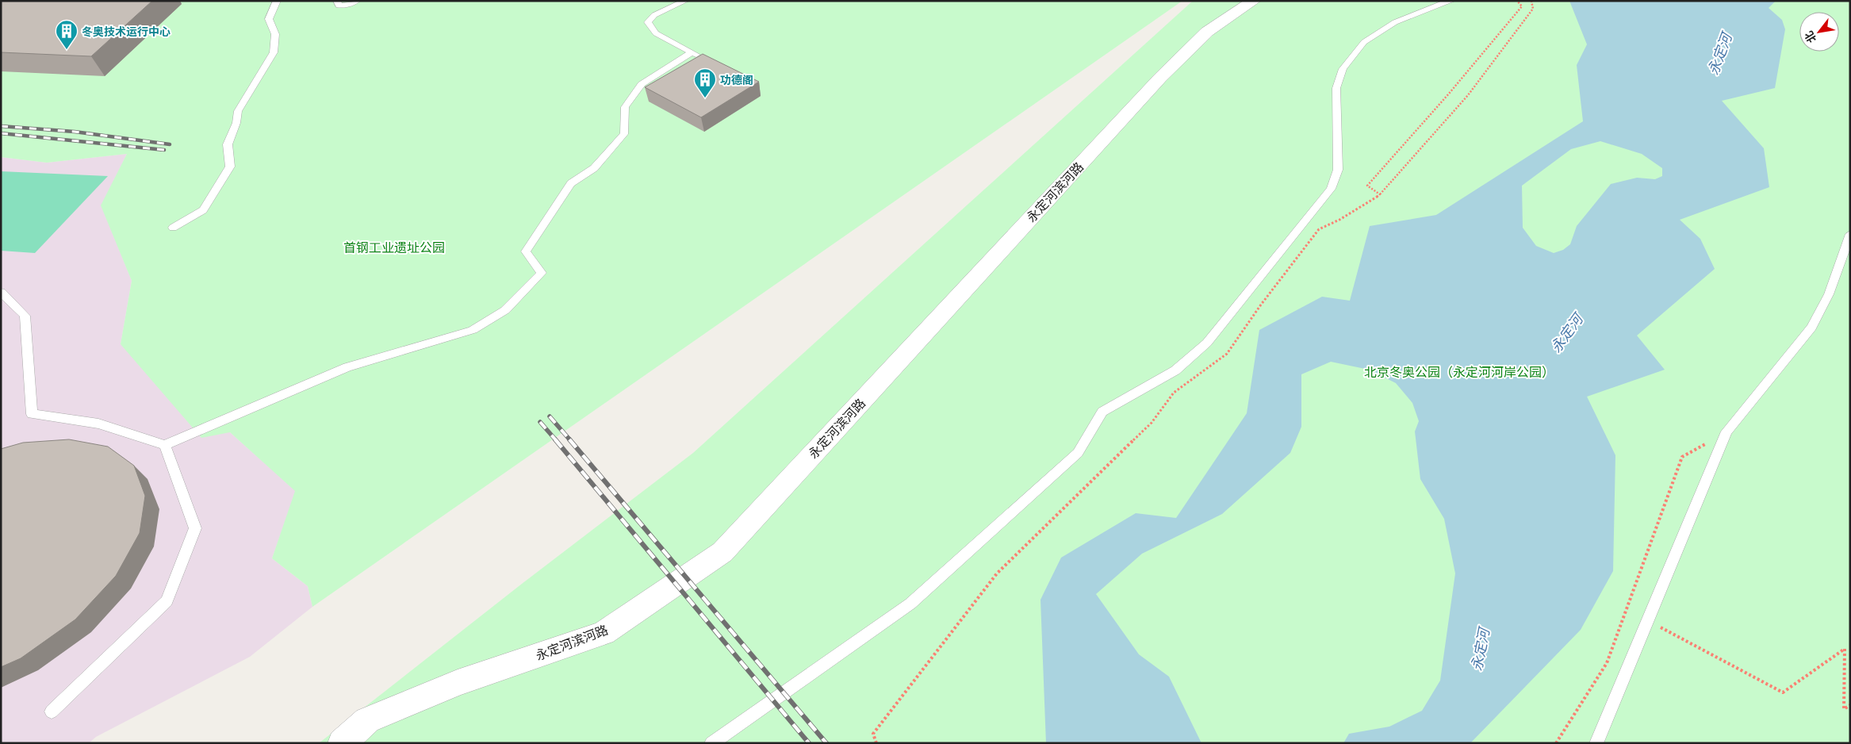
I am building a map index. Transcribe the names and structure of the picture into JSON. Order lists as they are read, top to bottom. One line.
{"streets":{"street":["永定河滨河路"]},"water":["永定河"],"parks":["首钢工业遗址公园","北京冬奥公园（永定河河岸公园）"],"places":{"building":["冬奥技术运行中心","功德阁"]},"north":"bottom left"}
